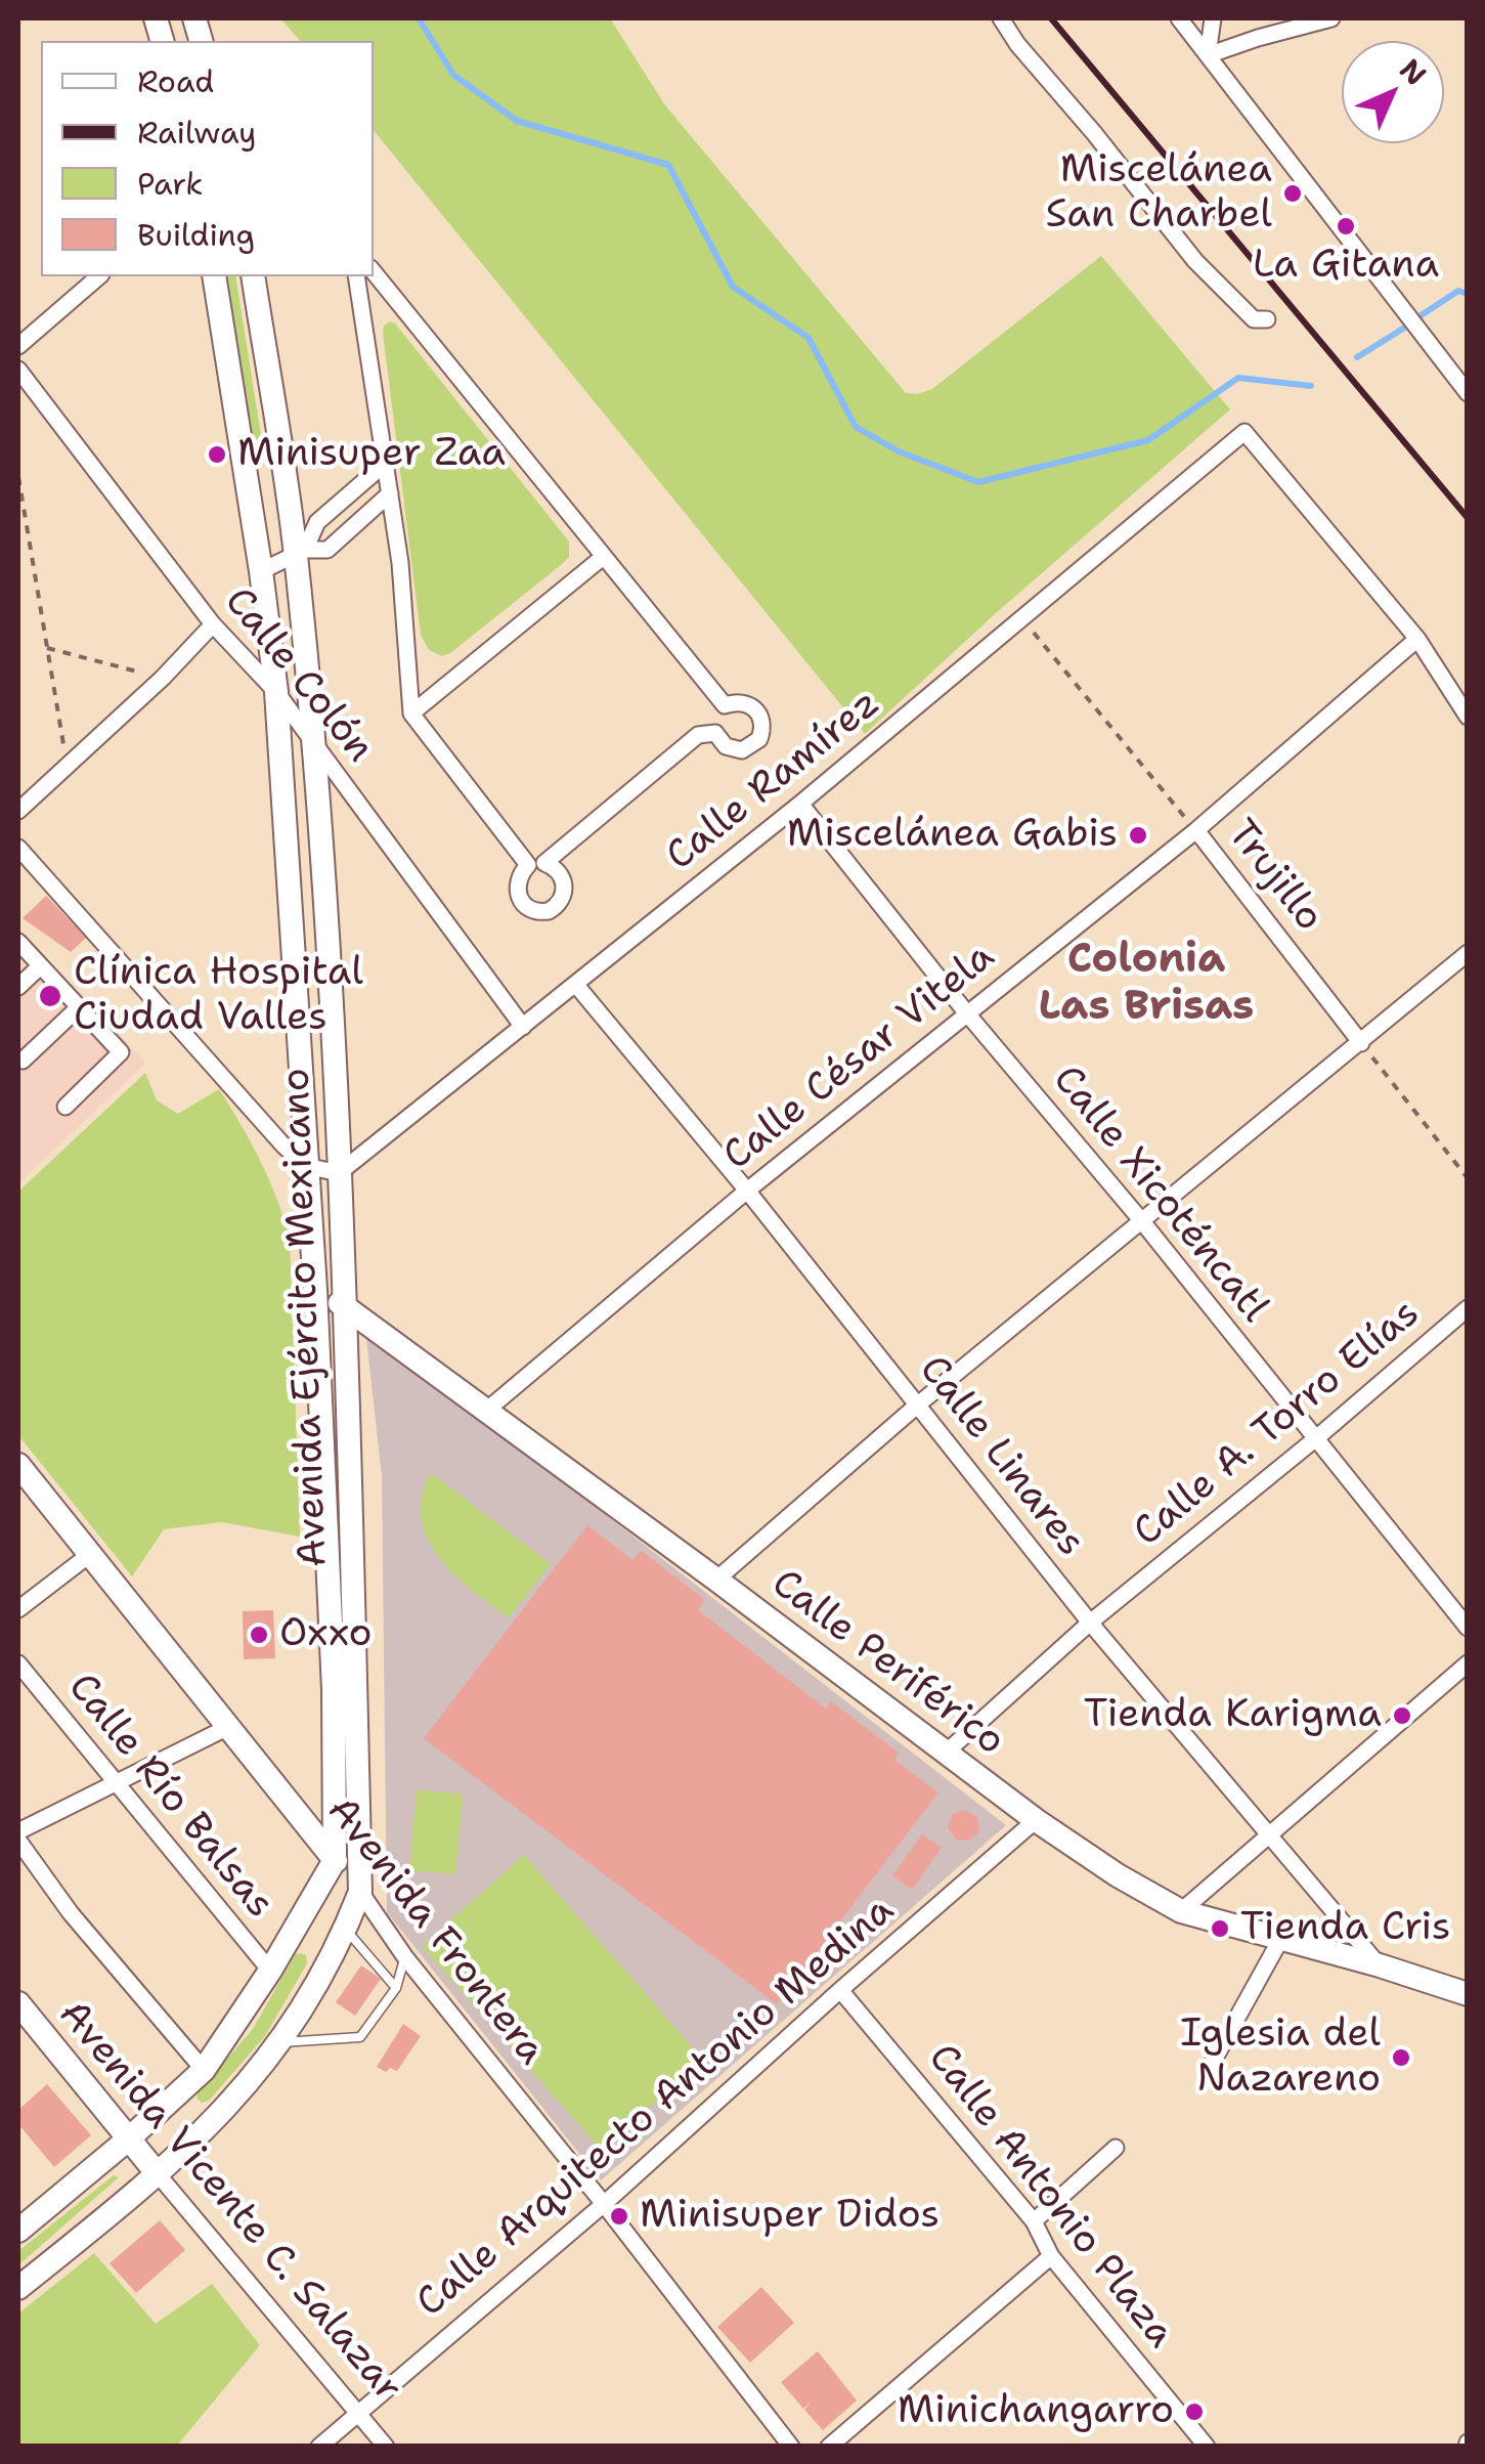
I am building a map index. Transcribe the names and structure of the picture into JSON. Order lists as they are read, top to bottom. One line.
{"streets":{"main road":["Avenida Ejército Mexicano","Calle Periférico","Avenida Frontera","Avenida Vicente C. Salazar"],"street":["Calle Colón","Calle Ramírez","Trujillo","Calle César Vitela","Calle Xicoténcatl","Calle A. Torro Elías","Calle Linares","Calle Río Balsas","Calle Arquitecto Antonio Medina","Calle Antonio Plaza"]},"crossings":[["Calle Colón","Calle Ramírez"],["Calle Colón","Avenida Ejército Mexicano"],["Calle Ramírez","Trujillo"],["Calle Ramírez","Calle César Vitela"],["Calle Ramírez","Calle Xicoténcatl"],["Calle Ramírez","Avenida Ejército Mexicano"],["Calle Ramírez","Calle Linares"],["Trujillo","Calle César Vitela"],["Calle César Vitela","Calle Xicoténcatl"],["Calle César Vitela","Calle Linares"],["Calle César Vitela","Calle Periférico"],["Calle Xicoténcatl","Calle A. Torro Elías"],["Avenida Ejército Mexicano","Calle Periférico"],["Avenida Ejército Mexicano","Avenida Frontera"],["Avenida Ejército Mexicano","Avenida Vicente C. Salazar"],["Calle A. Torro Elías","Calle Linares"],["Calle A. Torro Elías","Calle Periférico"],["Calle Linares","Calle Periférico"],["Calle Periférico","Calle Arquitecto Antonio Medina"],["Avenida Frontera","Calle Arquitecto Antonio Medina"],["Calle Arquitecto Antonio Medina","Calle Antonio Plaza"],["Calle Arquitecto Antonio Medina","Avenida Vicente C. Salazar"]],"districts":["Colonia Las Brisas"],"places":["Miscelánea San Charbel","La Gitana","Minisuper Zaa","Miscelánea Gabis","Clínica Hospital Ciudad Valles","Oxxo","Tienda Karigma","Tienda Cris","Iglesia del Nazareno","Minisuper Didos","Minichangarro"],"legend":["Road","Railway","Park","Building"],"north":"top right"}
